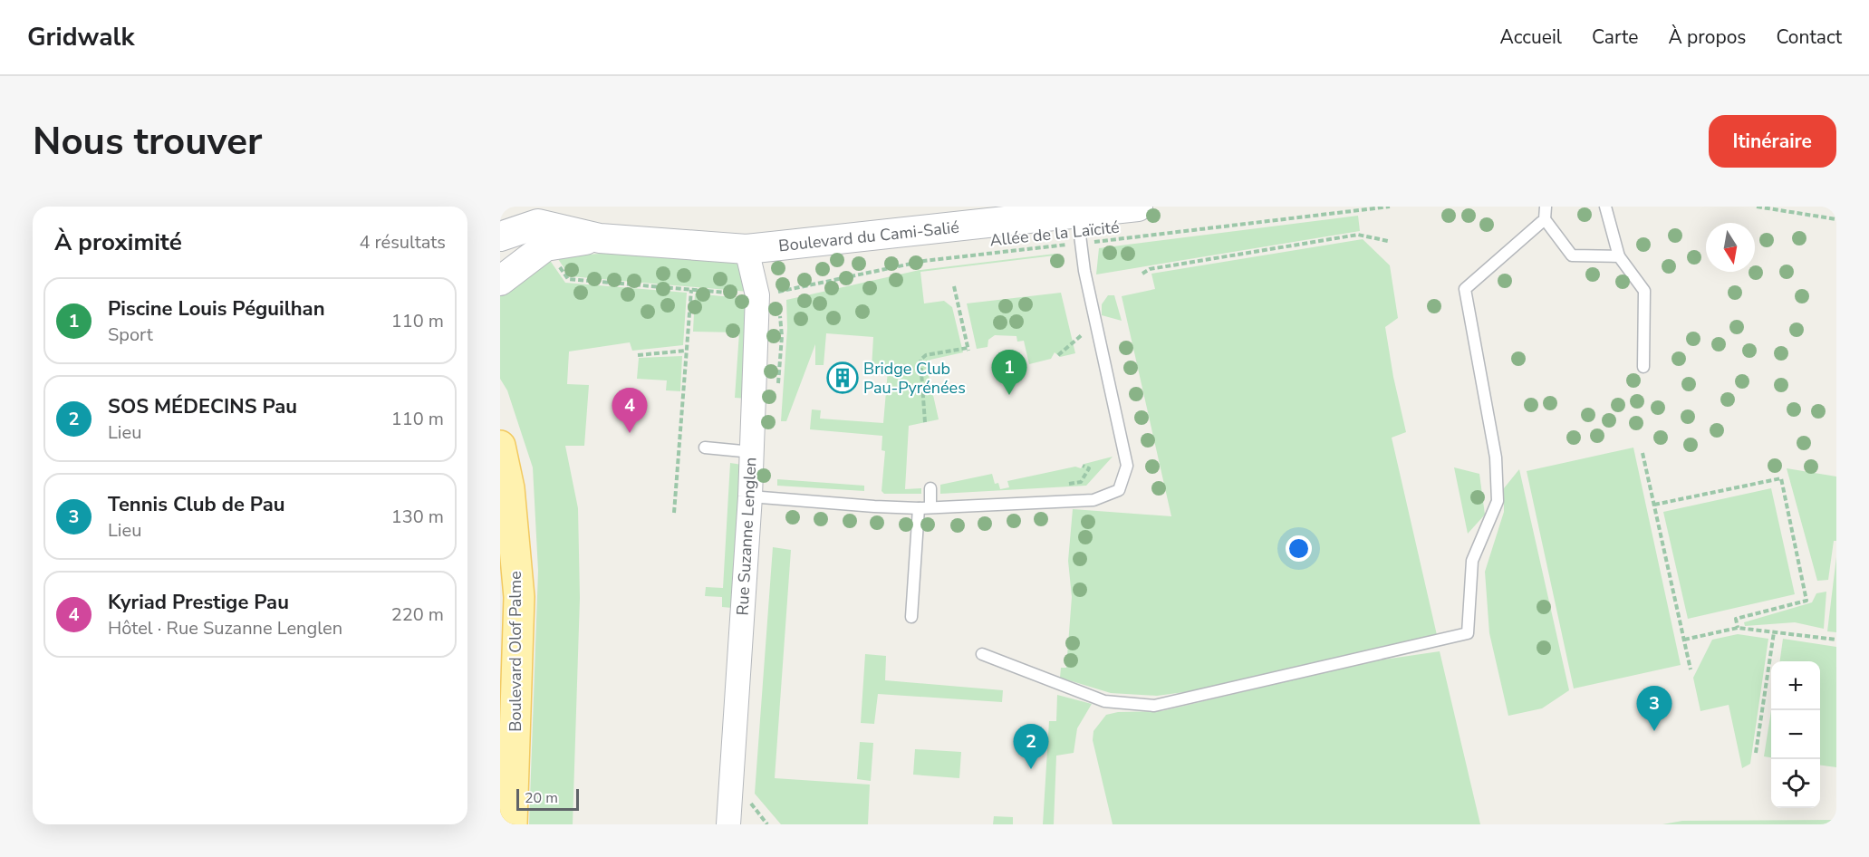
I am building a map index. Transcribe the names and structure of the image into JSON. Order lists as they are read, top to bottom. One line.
{"streets":{"main road":["Boulevard Olof Palme"],"street":["Boulevard du Cami-Salié","Rue Suzanne Lenglen"],"path":["Allée de la Laïcité"]},"crossings":[["Allée de la Laïcité","Boulevard du Cami-Salié"],["Allée de la Laïcité","Rue Suzanne Lenglen"],["Boulevard du Cami-Salié","Rue Suzanne Lenglen"]],"places":{"building":["Bridge Club Pau-Pyrénées"]},"scale_bar":"20 m","north":"bottom","page":{"header":"Gridwalk","nav":["Accueil","Carte","À propos","Contact"],"buttons":"Itinéraire","title":"Nous trouver","heading":["À proximité","4 résultats"],"list":[{"mark":"1","name":"Piscine Louis Péguilhan","note":"Sport","value":"110 m"},{"mark":"2","name":"SOS MÉDECINS Pau","note":"Lieu","value":"110 m"},{"mark":"3","name":"Tennis Club de Pau","note":"Lieu","value":"130 m"},{"mark":"4","name":"Kyriad Prestige Pau","note":"Hôtel · Rue Suzanne Lenglen","value":"220 m"}],"pins":["1","4","3","2"],"map_buttons":["+","−"],"scale":"20 m"}}
